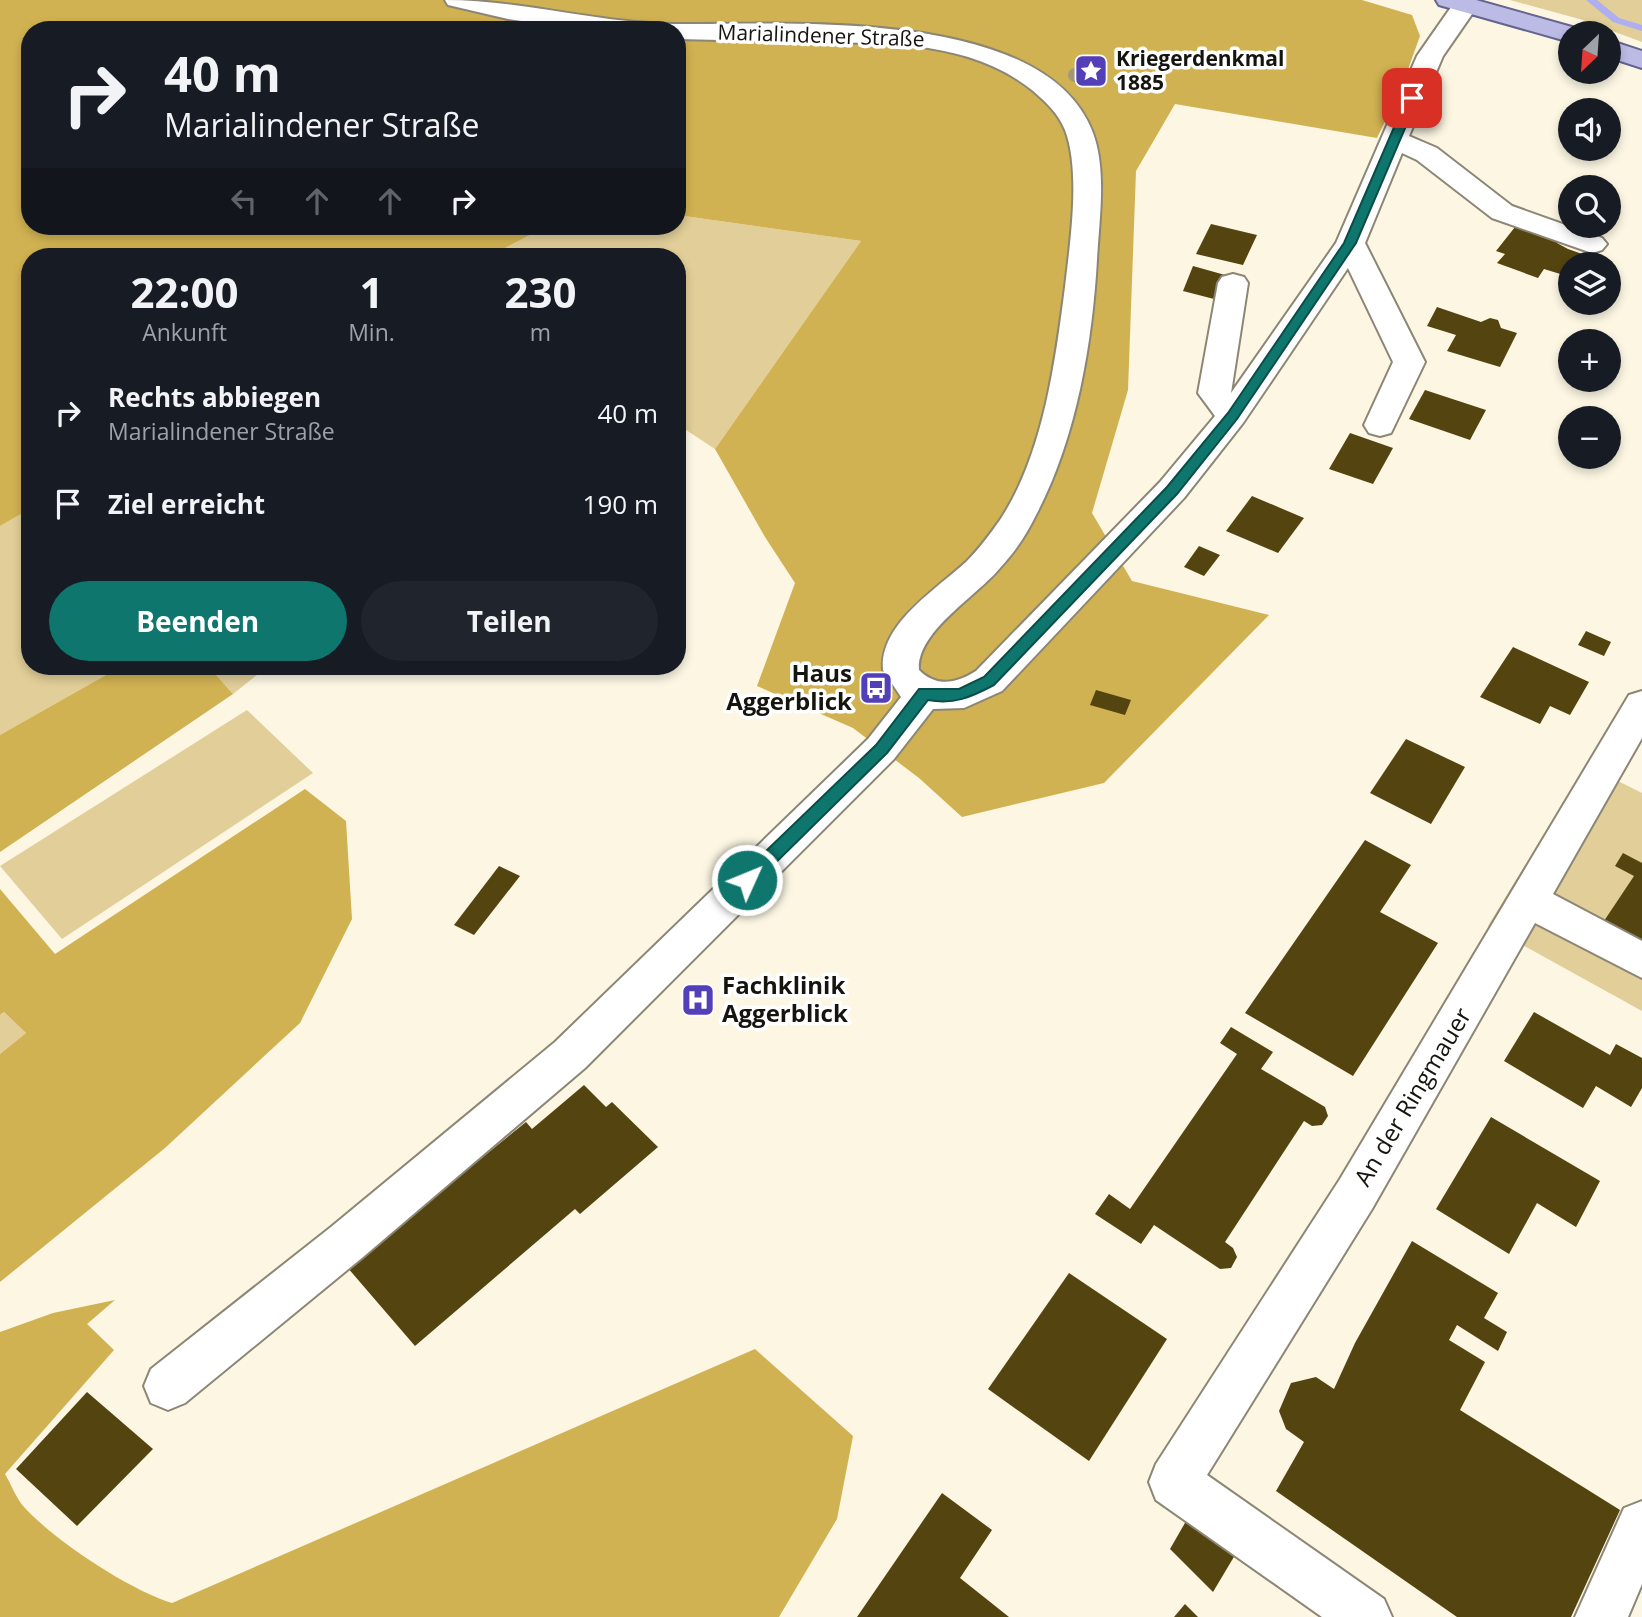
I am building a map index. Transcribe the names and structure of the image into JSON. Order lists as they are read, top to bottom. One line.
{"streets":{"street":["Marialindener Straße","An der Ringmauer"]},"places":{"place":["Kriegerdenkmal 1885"],"bus stop":["Haus Aggerblick"],"hospital":["Fachklinik Aggerblick"]},"north":"bottom left","page":{"map_buttons":["+","−"],"turn":["40 m","Marialindener Straße"],"eta":["22:00","Ankunft","1","Min.","230","m"],"list":[{"name":"Rechts abbiegen","note":"Marialindener Straße","value":"40 m"},{"name":"Ziel erreicht","value":"190 m"}],"buttons":["Beenden","Teilen"]}}
